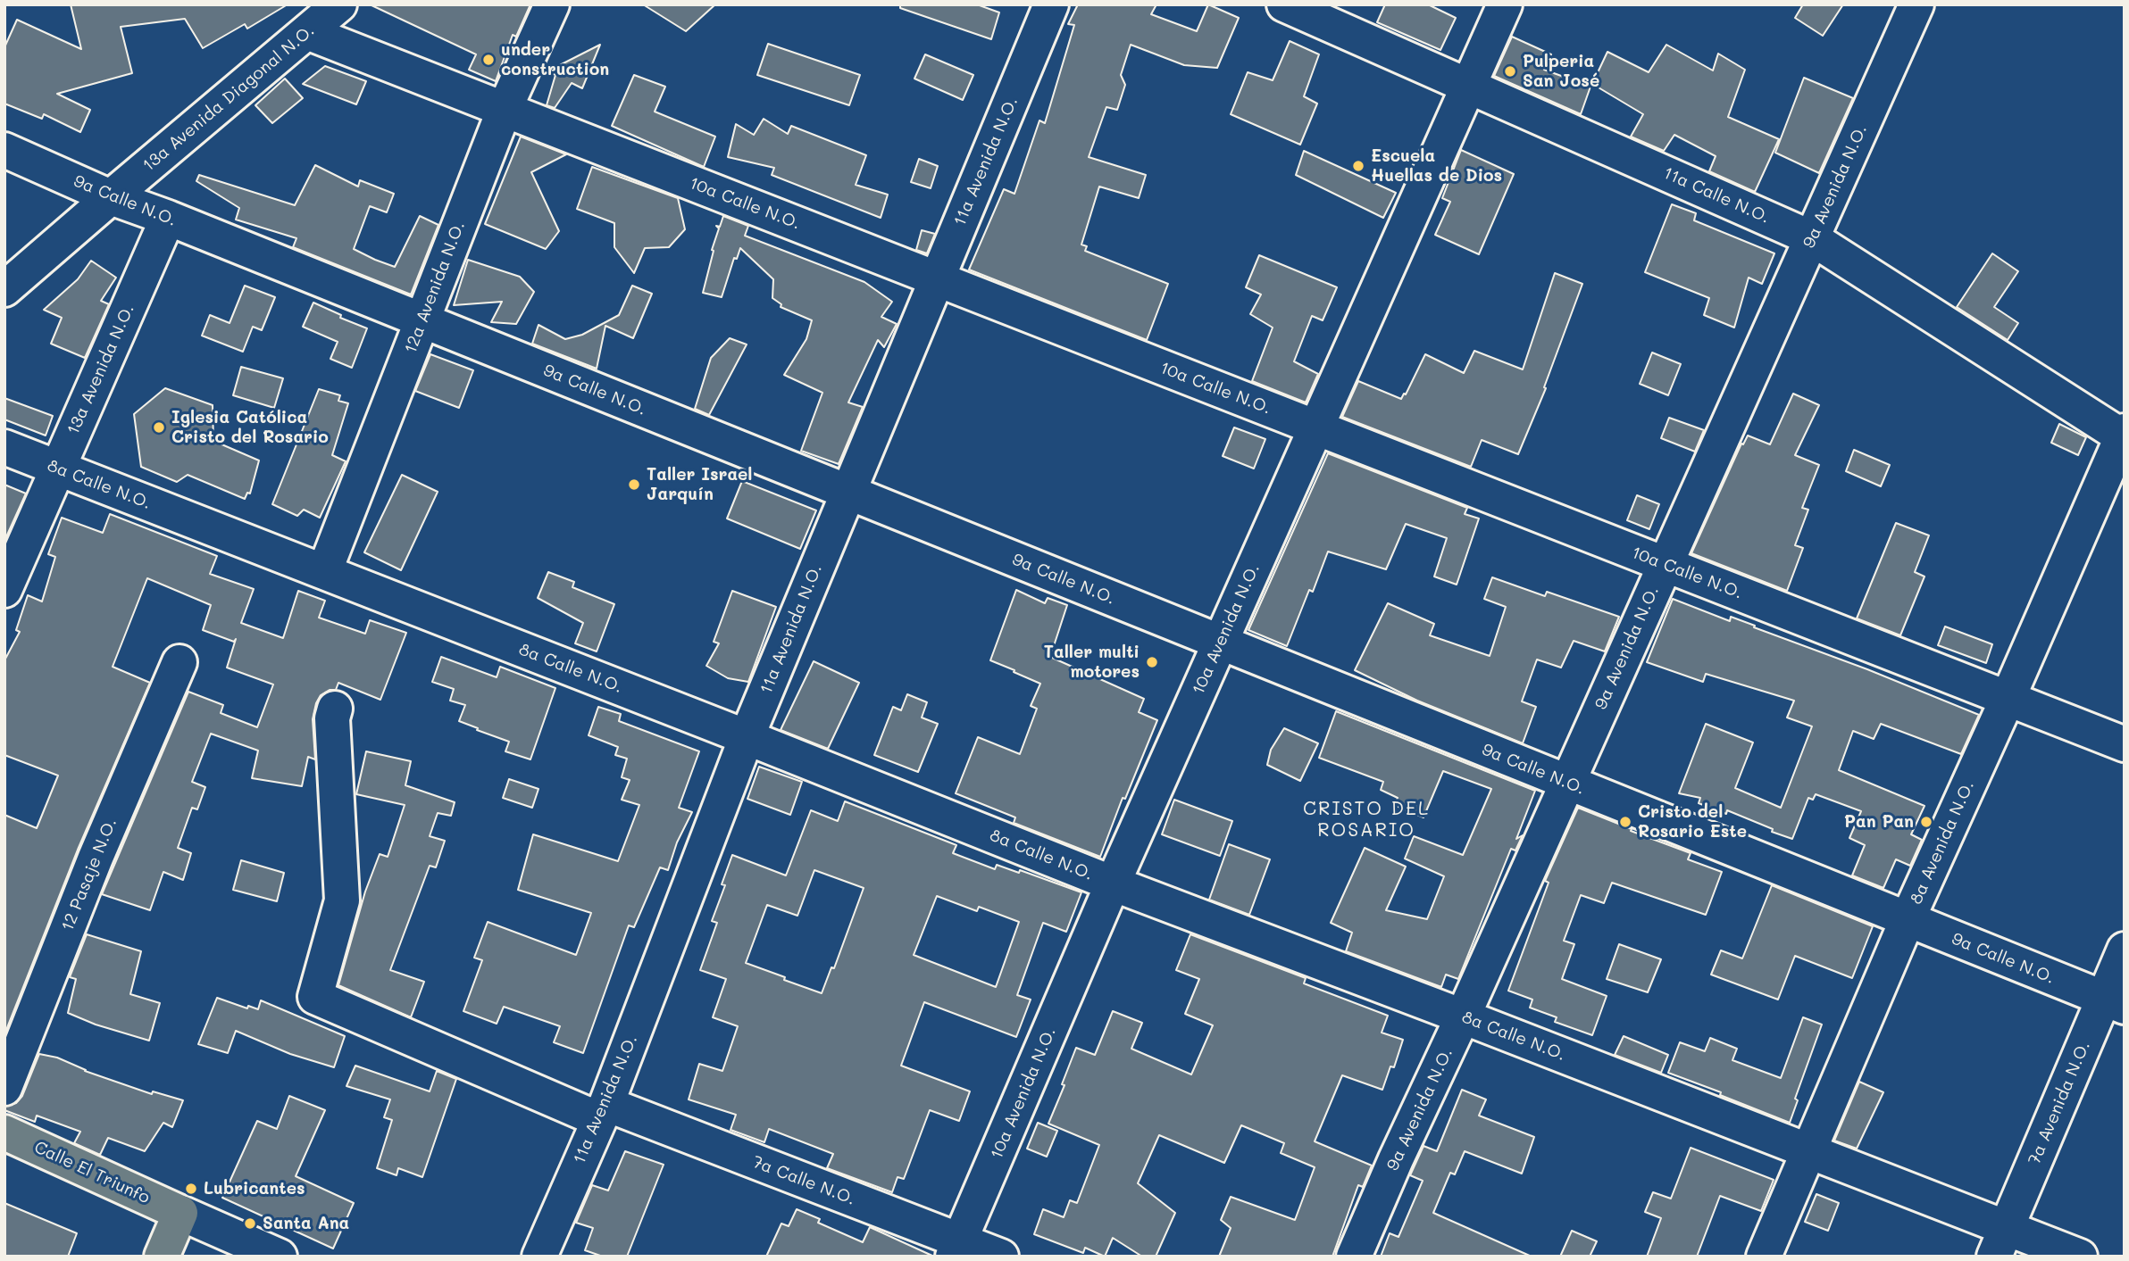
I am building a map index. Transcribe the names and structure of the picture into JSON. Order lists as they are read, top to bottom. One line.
{"streets":{"main road":["Calle El Triunfo"],"street":["13a Avenida Diagonal N.O.","11a Avenida N.O.","9a Avenida N.O.","11a Calle N.O.","9a Calle N.O.","10a Calle N.O.","12a Avenida N.O.","13a Avenida N.O.","8a Calle N.O.","10a Avenida N.O.","8a Avenida N.O.","12 Pasaje N.O.","7a Avenida N.O.","7a Calle N.O."]},"crossings":[["13a Avenida Diagonal N.O.","9a Calle N.O."],["13a Avenida Diagonal N.O.","10a Calle N.O."],["11a Avenida N.O.","9a Calle N.O."],["11a Avenida N.O.","10a Calle N.O."],["11a Avenida N.O.","8a Calle N.O."],["11a Avenida N.O.","7a Calle N.O."],["9a Avenida N.O.","11a Calle N.O."],["9a Avenida N.O.","9a Calle N.O."],["9a Avenida N.O.","10a Calle N.O."],["9a Avenida N.O.","8a Calle N.O."],["11a Calle N.O.","10a Avenida N.O."],["11a Calle N.O.","8a Avenida N.O."],["9a Calle N.O.","12a Avenida N.O."],["9a Calle N.O.","13a Avenida N.O."],["9a Calle N.O.","10a Avenida N.O."],["9a Calle N.O.","8a Avenida N.O."],["9a Calle N.O.","7a Avenida N.O."],["10a Calle N.O.","12a Avenida N.O."],["10a Calle N.O.","10a Avenida N.O."],["10a Calle N.O.","8a Avenida N.O."],["12a Avenida N.O.","8a Calle N.O."],["13a Avenida N.O.","8a Calle N.O."],["8a Calle N.O.","10a Avenida N.O."],["8a Calle N.O.","8a Avenida N.O."],["8a Calle N.O.","7a Avenida N.O."],["10a Avenida N.O.","7a Calle N.O."]],"districts":["CRISTO DEL ROSARIO"],"places":["under construction","Pulperia San José","Escuela Huellas de Dios","Iglesia Católica Cristo del Rosario","Taller Israel Jarquín","Taller multi motores","Cristo del Rosario Este","Pan Pan","Lubricantes","Santa Ana"]}
